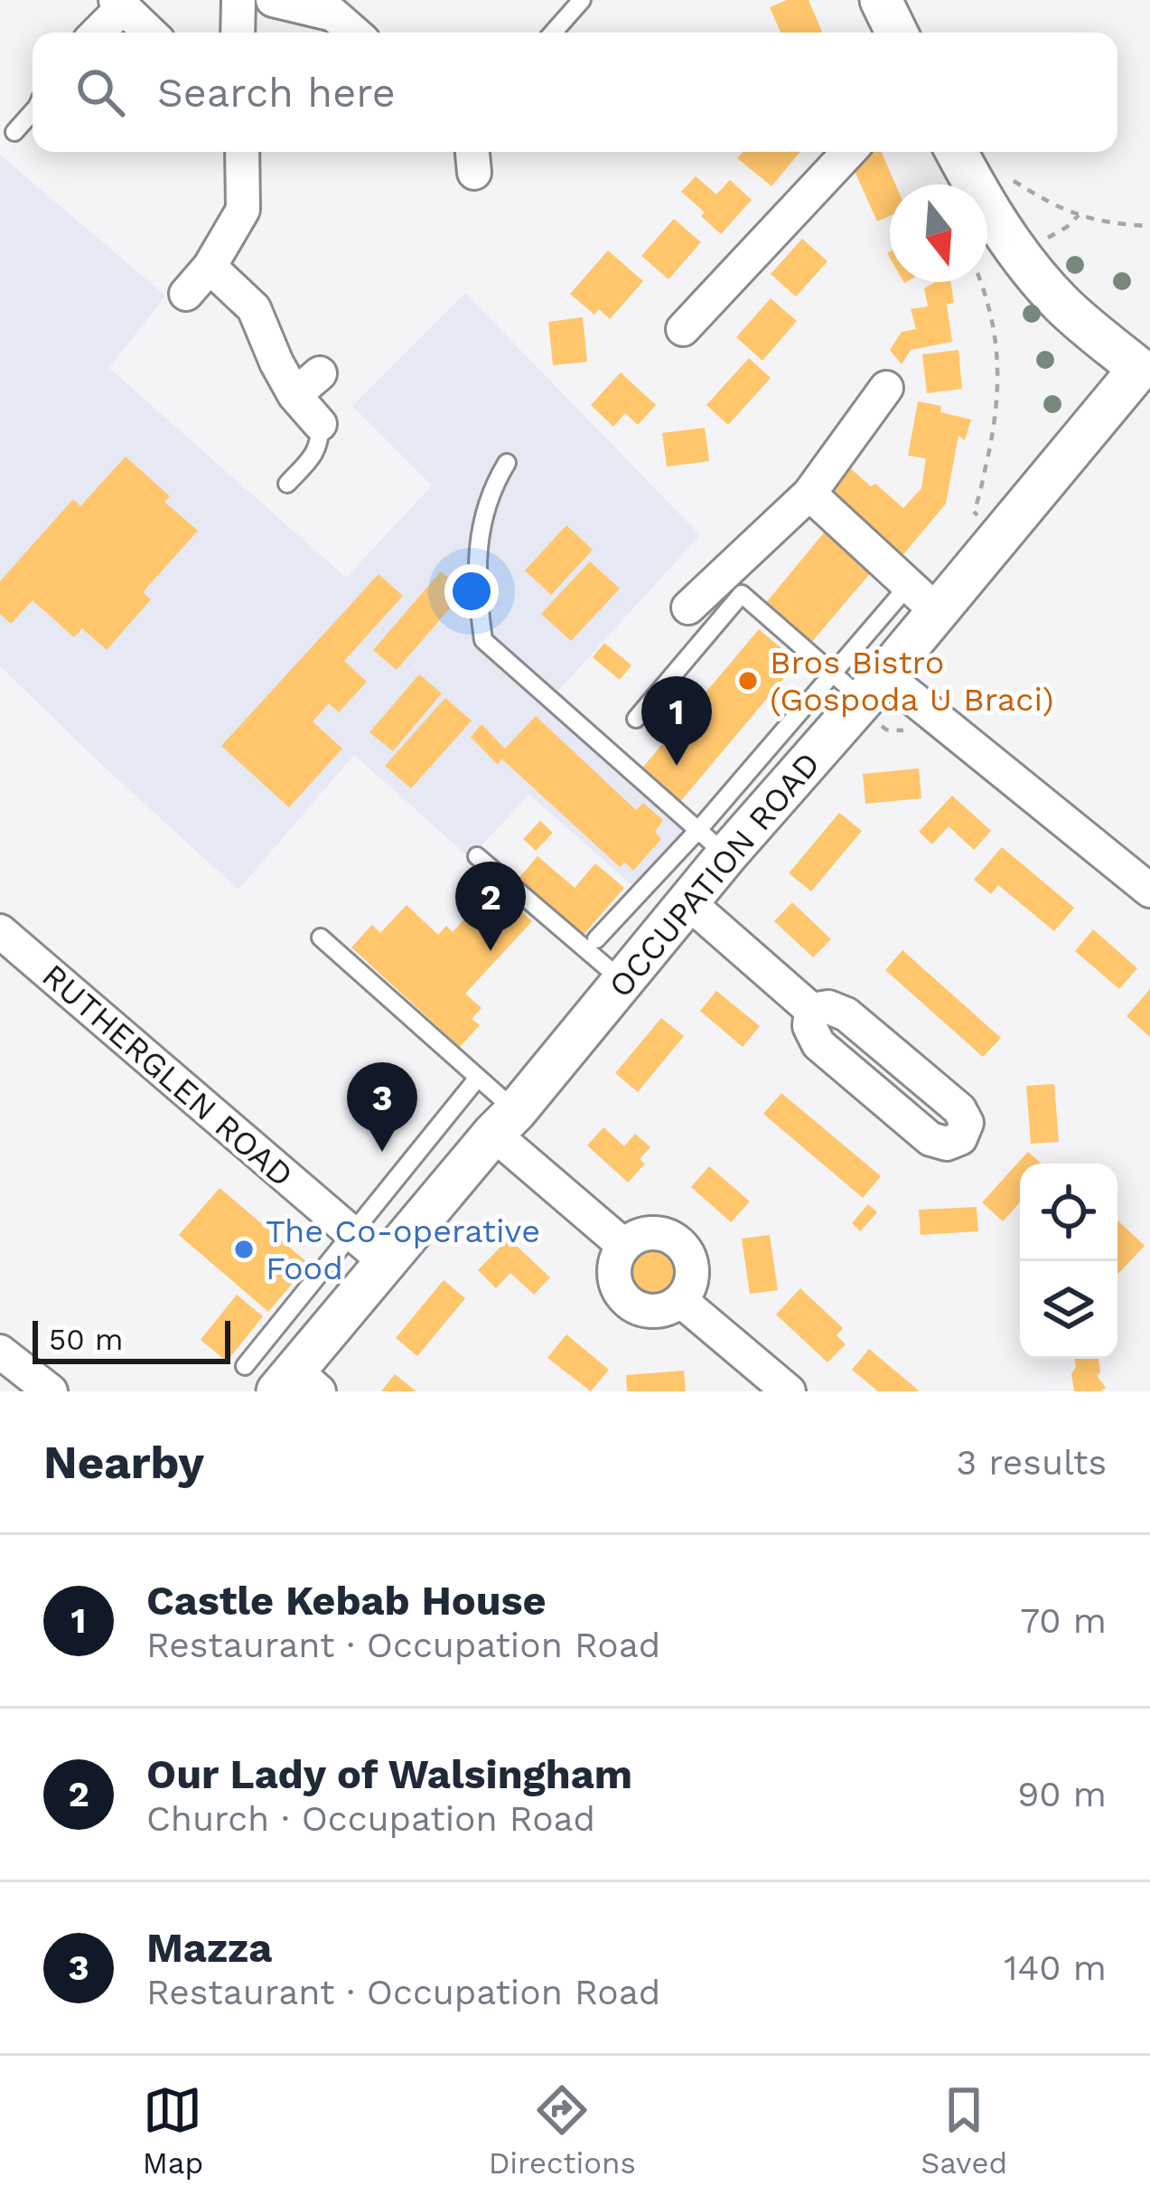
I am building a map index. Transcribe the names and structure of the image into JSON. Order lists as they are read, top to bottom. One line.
{"streets":{"street":["OCCUPATION ROAD","RUTHERGLEN ROAD"]},"crossings":[["OCCUPATION ROAD","RUTHERGLEN ROAD"]],"places":["Bros Bistro (Gospoda U Braci)","The Co-operative Food"],"scale_bar":"50 m","north":"bottom","page":{"search":"Search here","pins":["1","2","3"],"scale":"50 m","heading":["Nearby","3 results"],"list":[{"mark":"1","name":"Castle Kebab House","note":"Restaurant · Occupation Road","value":"70 m"},{"mark":"2","name":"Our Lady of Walsingham","note":"Church · Occupation Road","value":"90 m"},{"mark":"3","name":"Mazza","note":"Restaurant · Occupation Road","value":"140 m"}],"nav":["Map","Directions","Saved"]}}
